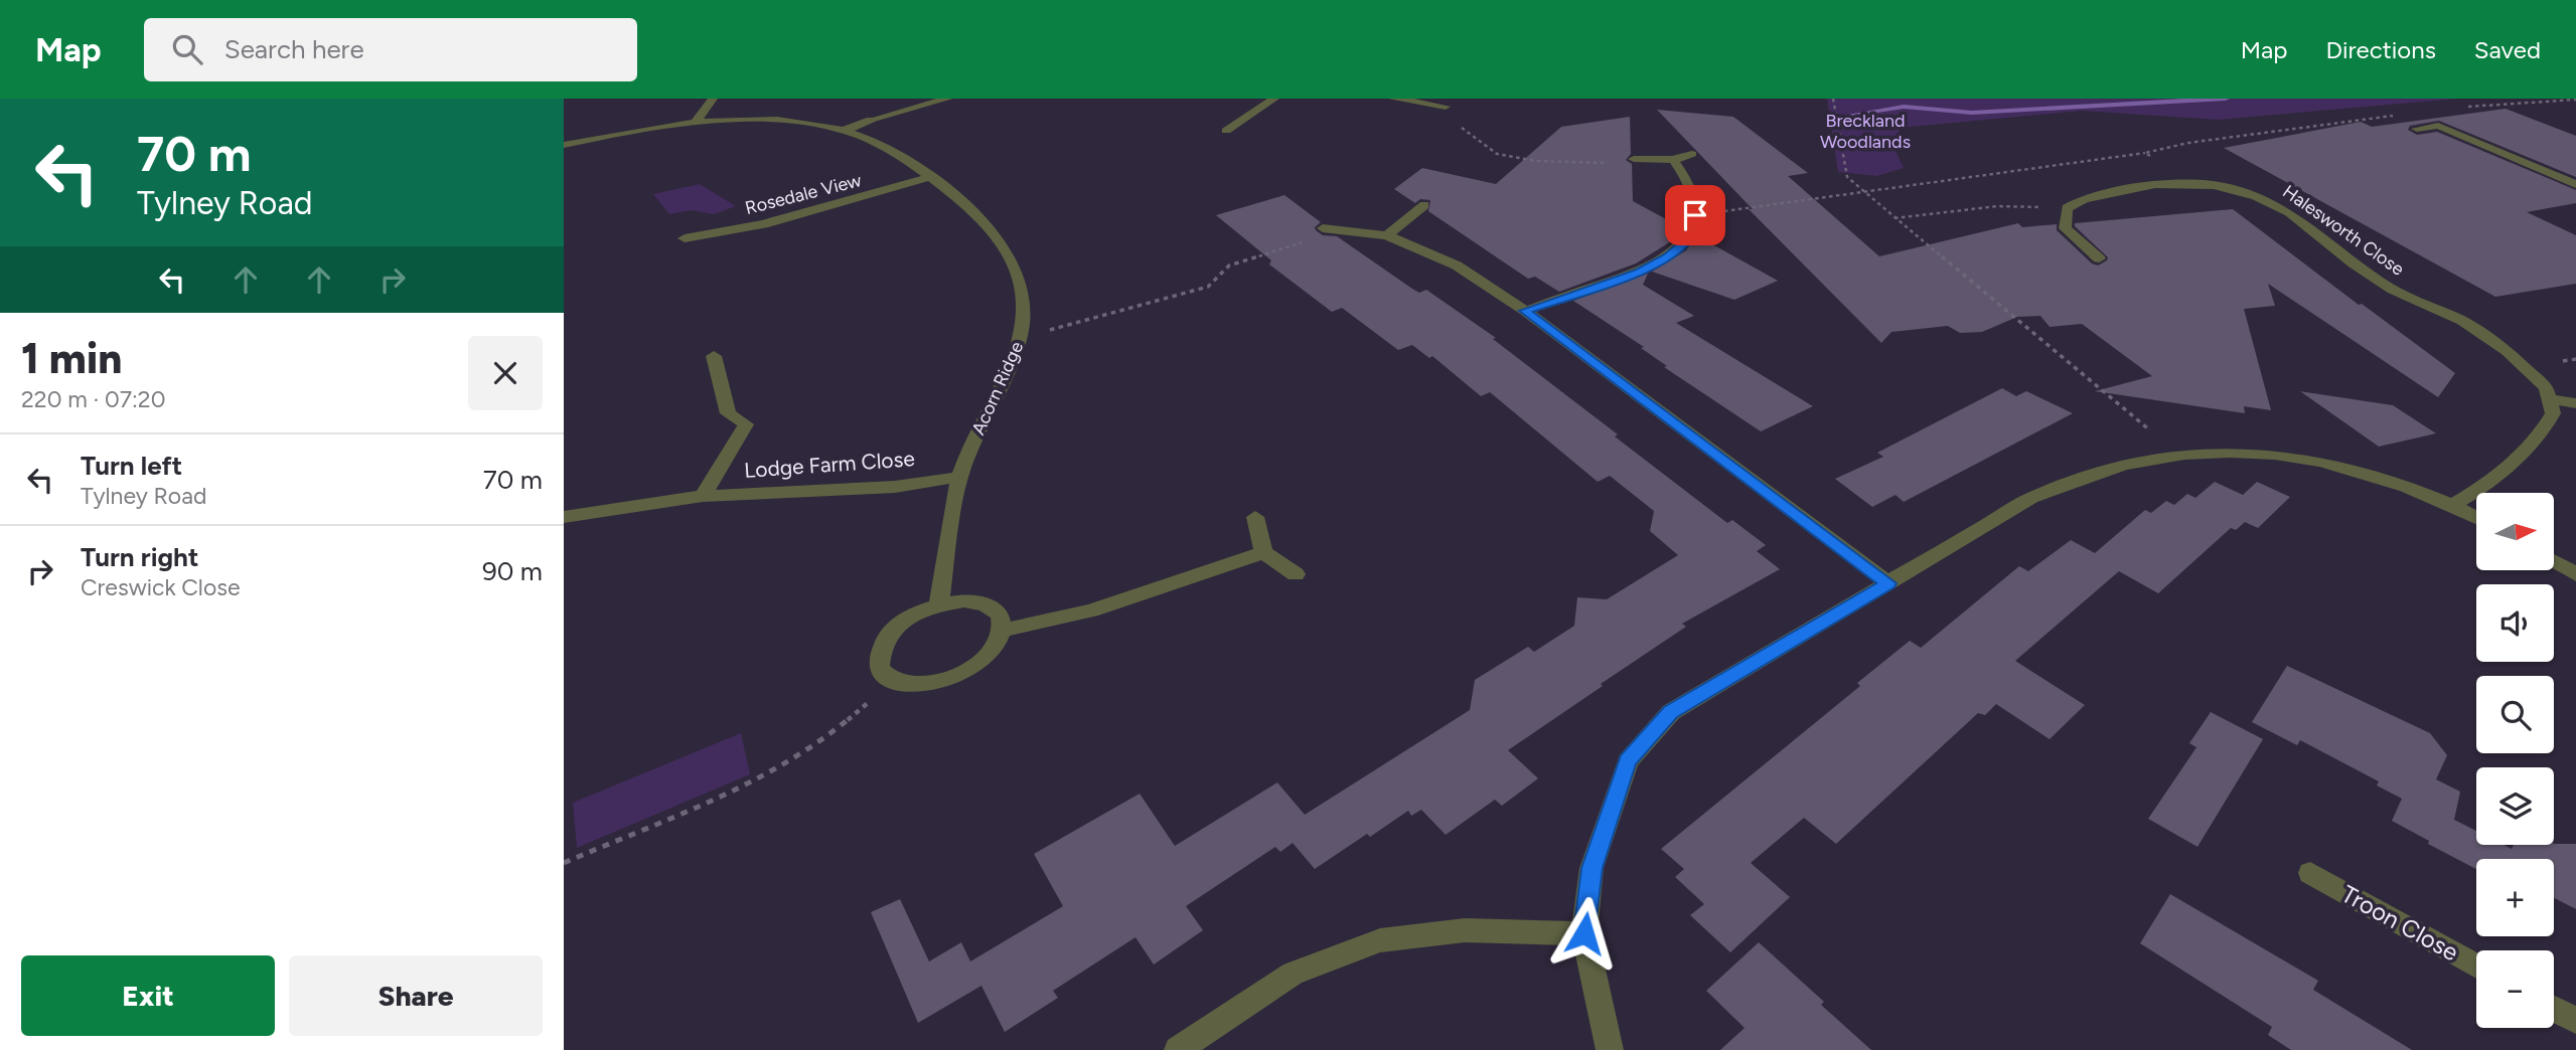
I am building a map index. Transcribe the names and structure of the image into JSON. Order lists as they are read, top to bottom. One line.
{"streets":{"street":["Rosedale View","Halesworth Close","Acorn Ridge","Lodge Farm Close","Troon Close"]},"crossings":[["Rosedale View","Acorn Ridge"],["Acorn Ridge","Lodge Farm Close"]],"parks":["Breckland Woodlands"],"north":"right","page":{"header":"Map","search":"Search here","nav":["Map","Directions","Saved"],"turn":["70 m","Tylney Road"],"heading":["1 min","220 m · 07:20"],"list":[{"name":"Turn left","note":"Tylney Road","value":"70 m"},{"name":"Turn right","note":"Creswick Close","value":"90 m"}],"map_buttons":["+","−"],"buttons":["Exit","Share"]}}
